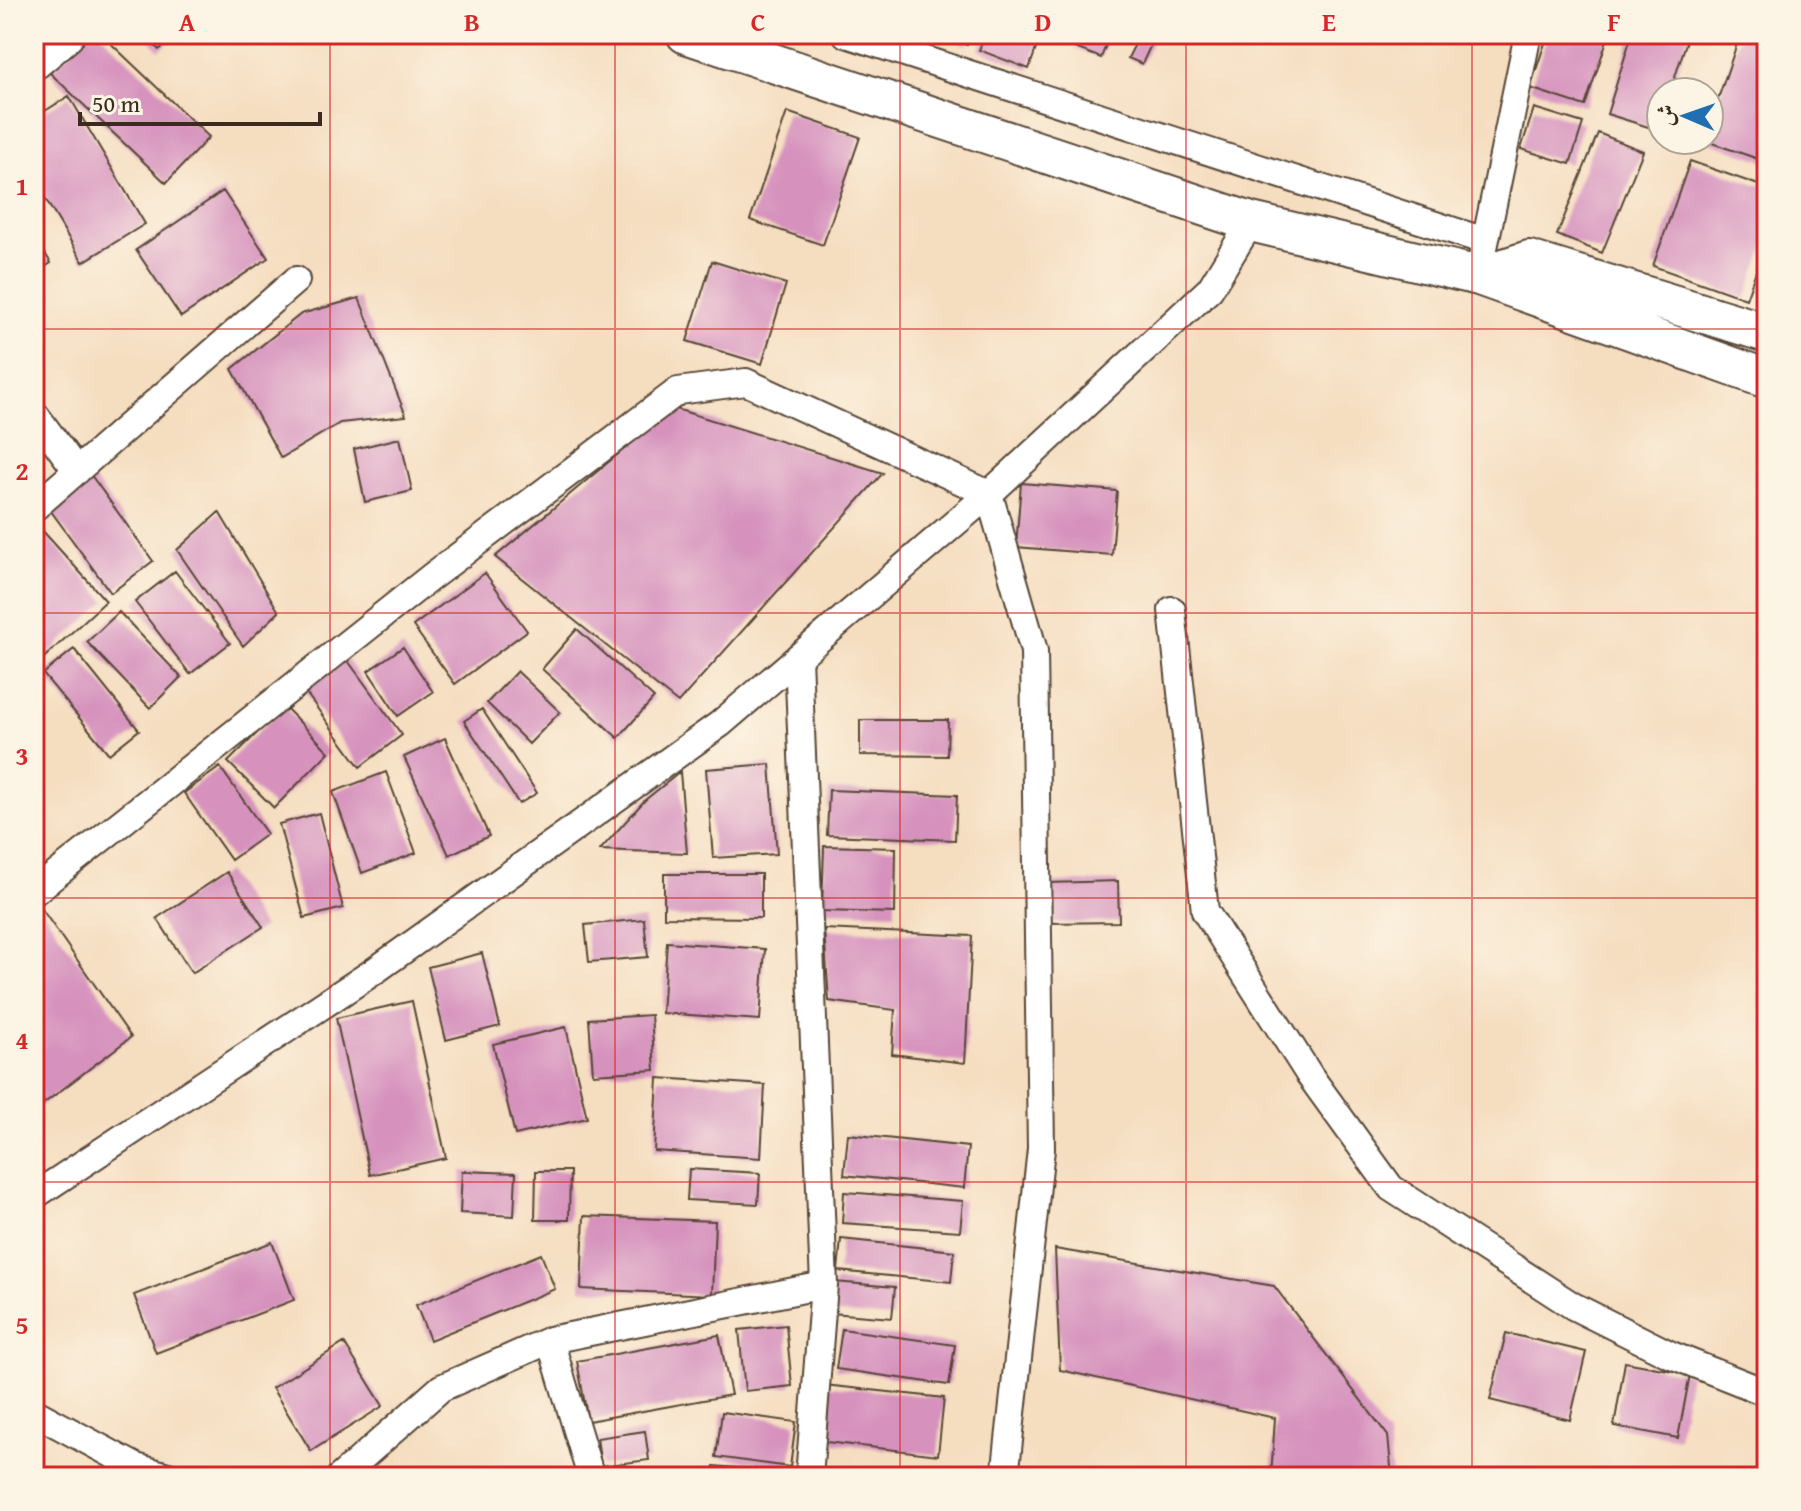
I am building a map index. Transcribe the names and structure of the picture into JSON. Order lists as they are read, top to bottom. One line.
{"scale_bar":"50 m","north":"left","grid":{"columns":["A","B","C","D","E","F"],"rows":["1","2","3","4","5"]}}
